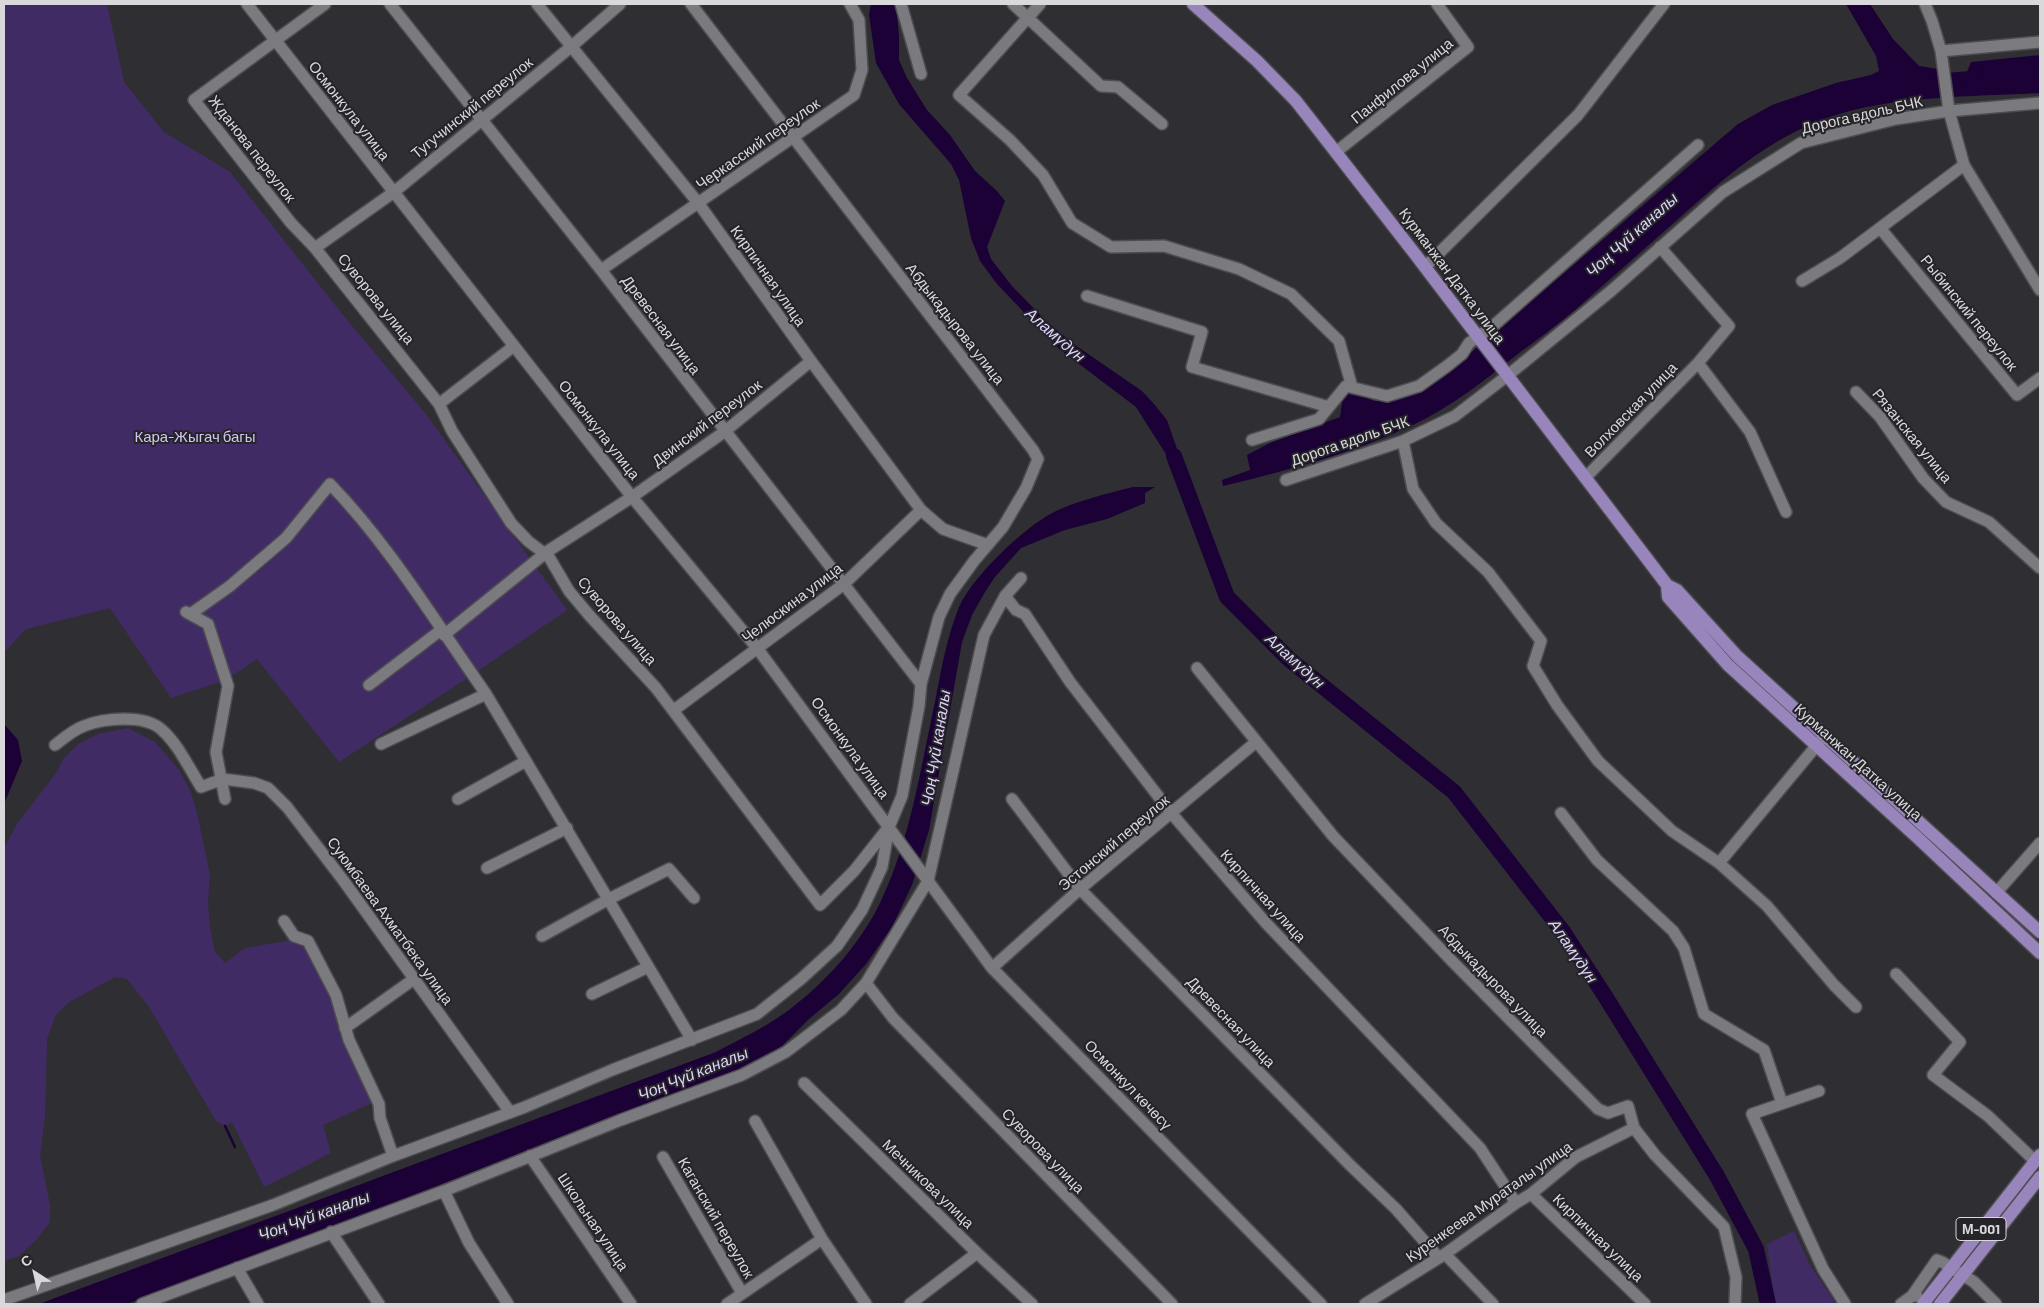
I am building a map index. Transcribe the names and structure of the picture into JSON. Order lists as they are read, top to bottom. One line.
{"streets":{"main road":["Курманжан Датка улица","М-001"],"street":["Панфилова улица","Тугучинский переулок","Осмонкула улица","Дорога вдоль БЧК","Черкасский переулок","Жданова переулок","Кирпичная улица","Суворова улица","Рыбинский переулок","Абдыкадырова улица","Древесная улица","Волховская улица","Двинский переулок","Рязанская улица","Челюскина улица","Эстонский переулок","Суюмбаева Ахматбека улица","Осмонкул көчөсү","Мечникова улица","Куренкеева Мураталы улица","Каганский переулок","Школьная улица"]},"crossings":[["Панфилова улица","Курманжан Датка улица"],["Тугучинский переулок","Осмонкула улица"],["Тугучинский переулок","Жданова переулок"],["Тугучинский переулок","Кирпичная улица"],["Тугучинский переулок","Суворова улица"],["Тугучинский переулок","Древесная улица"],["Осмонкула улица","Жданова переулок"],["Осмонкула улица","Суворова улица"],["Осмонкула улица","Абдыкадырова улица"],["Осмонкула улица","Двинский переулок"],["Осмонкула улица","Челюскина улица"],["Осмонкула улица","Осмонкул көчөсү"],["Дорога вдоль БЧК","Курманжан Датка улица"],["Дорога вдоль БЧК","Волховская улица"],["Черкасский переулок","Кирпичная улица"],["Черкасский переулок","Абдыкадырова улица"],["Черкасский переулок","Древесная улица"],["Жданова переулок","Суворова улица"],["Кирпичная улица","Абдыкадырова улица"],["Кирпичная улица","Двинский переулок"],["Кирпичная улица","Челюскина улица"],["Кирпичная улица","Эстонский переулок"],["Кирпичная улица","Куренкеева Мураталы улица"],["Курманжан Датка улица","Волховская улица"],["Суворова улица","Абдыкадырова улица"],["Суворова улица","Двинский переулок"],["Суворова улица","Челюскина улица"],["Абдыкадырова улица","Древесная улица"],["Абдыкадырова улица","Эстонский переулок"],["Абдыкадырова улица","Куренкеева Мураталы улица"],["Древесная улица","Двинский переулок"],["Древесная улица","Челюскина улица"],["Древесная улица","Эстонский переулок"],["Древесная улица","Куренкеева Мураталы улица"],["Эстонский переулок","Осмонкул көчөсү"]],"water":["Чоң Чүй каналы","Аламүдүн"],"parks":["Кара-Жыгач багы"],"north":"top left"}
